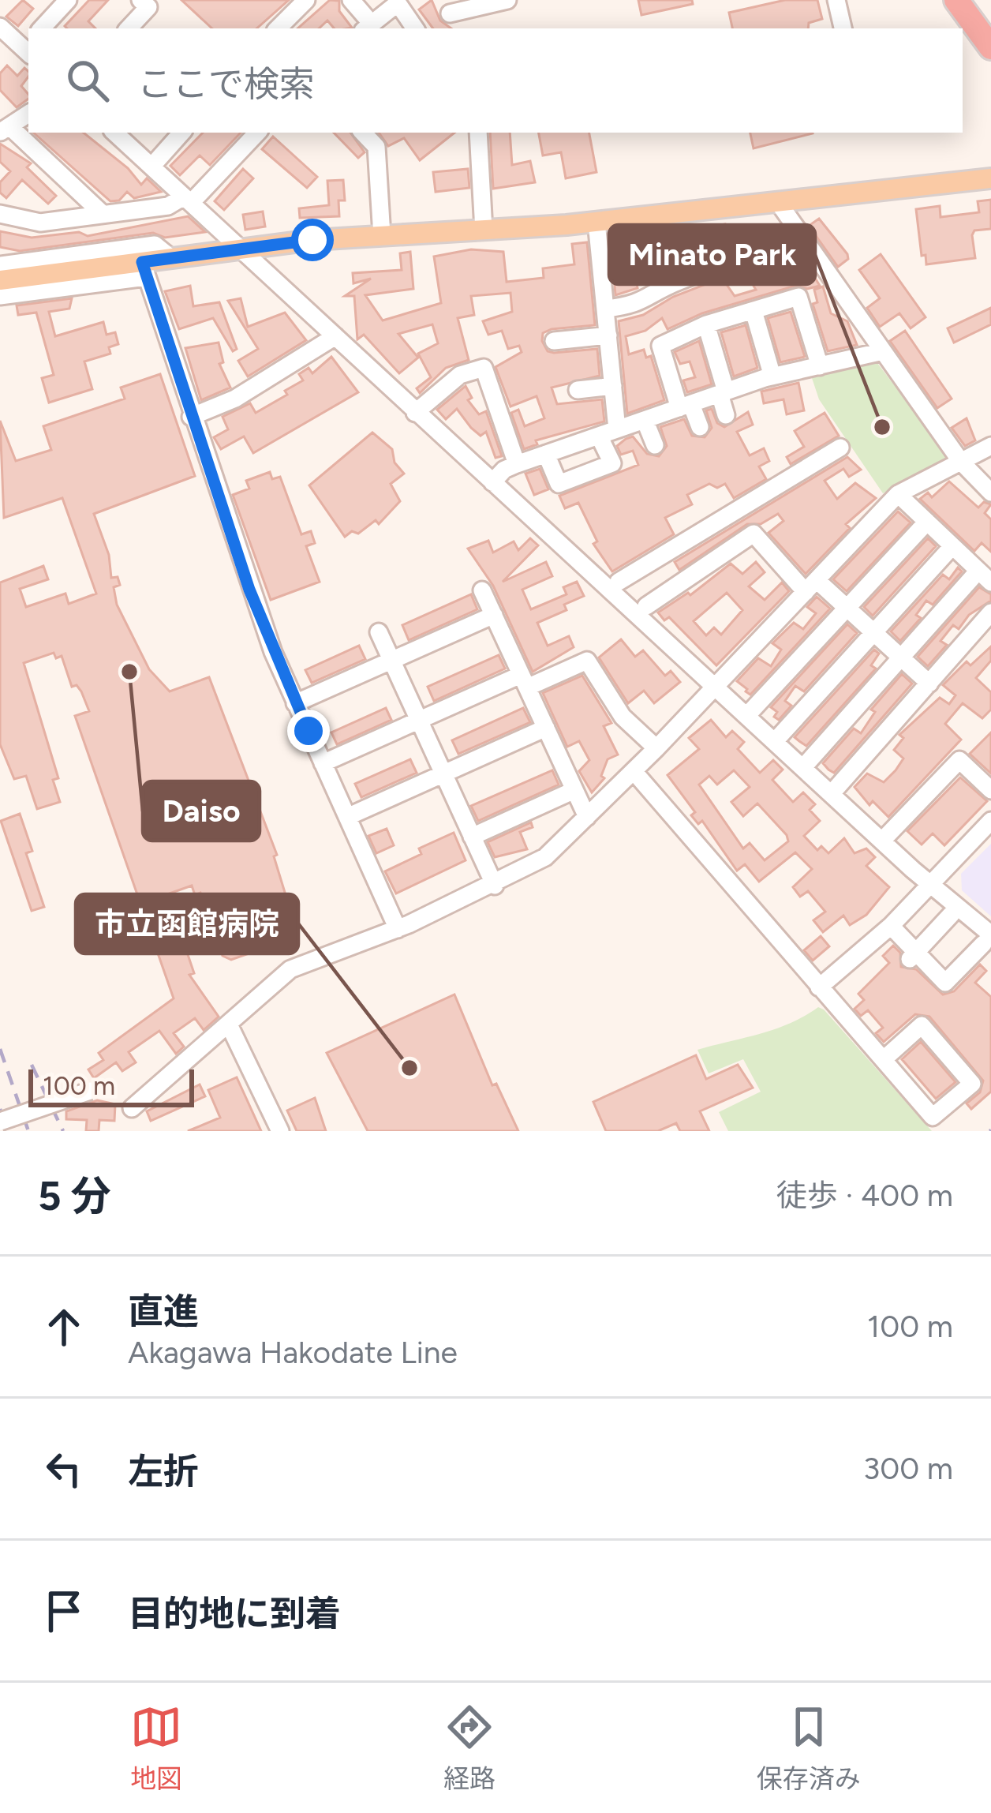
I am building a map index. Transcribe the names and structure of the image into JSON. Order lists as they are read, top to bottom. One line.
{"places":["Minato Park","Daiso","市立函館病院"],"scale_bar":"100 m","page":{"search":"ここで検索","scale":"100 m","heading":["5 分","徒歩 · 400 m"],"list":[["直進","Akagawa Hakodate Line","100 m"],["左折","300 m"],"目的地に到着"],"nav":["地図","経路","保存済み"]}}
